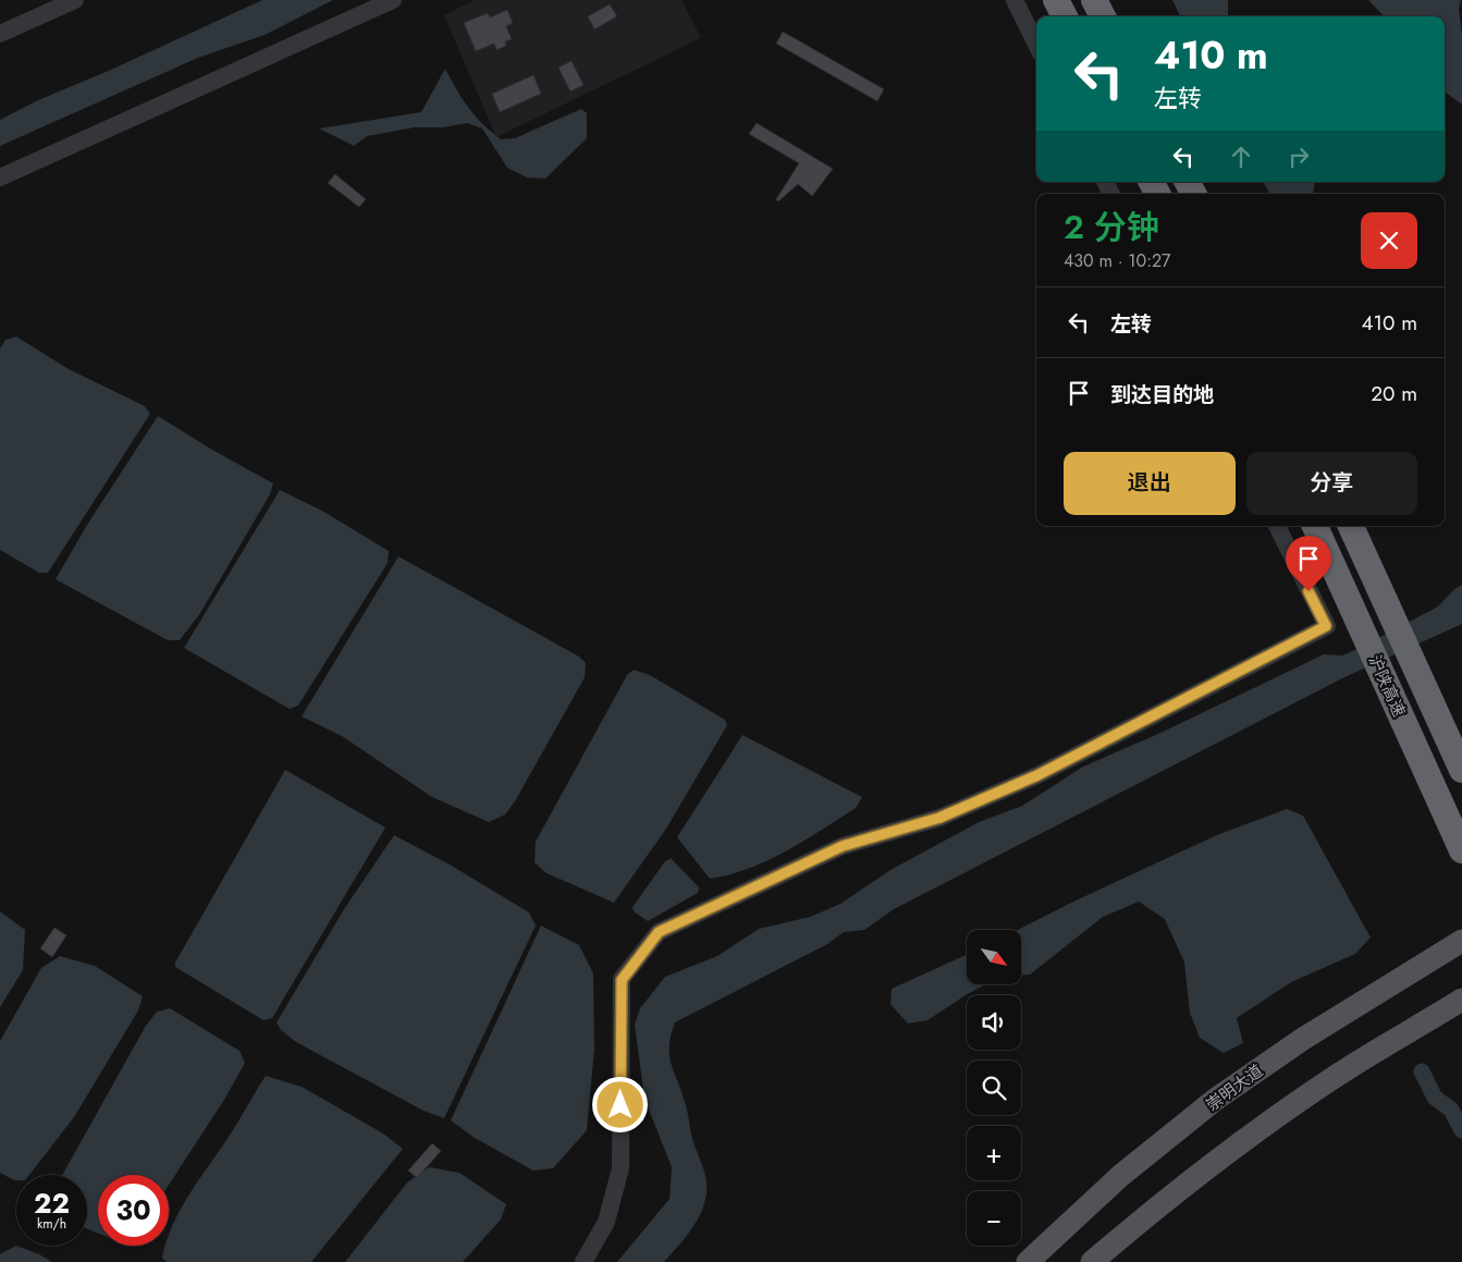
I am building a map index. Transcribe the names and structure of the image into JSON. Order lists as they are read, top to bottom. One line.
{"streets":{"highway":["沪陕高速"],"main road":["崇明大道"]},"north":"bottom right","page":{"turn":["410 m","左转"],"heading":["2 分钟","430 m · 10:27"],"list":[{"name":"左转","value":"410 m"},{"name":"到达目的地","value":"20 m"}],"buttons":["退出","分享"],"map_buttons":["+","−"],"speed":"22 km/h","limit":"30"}}
